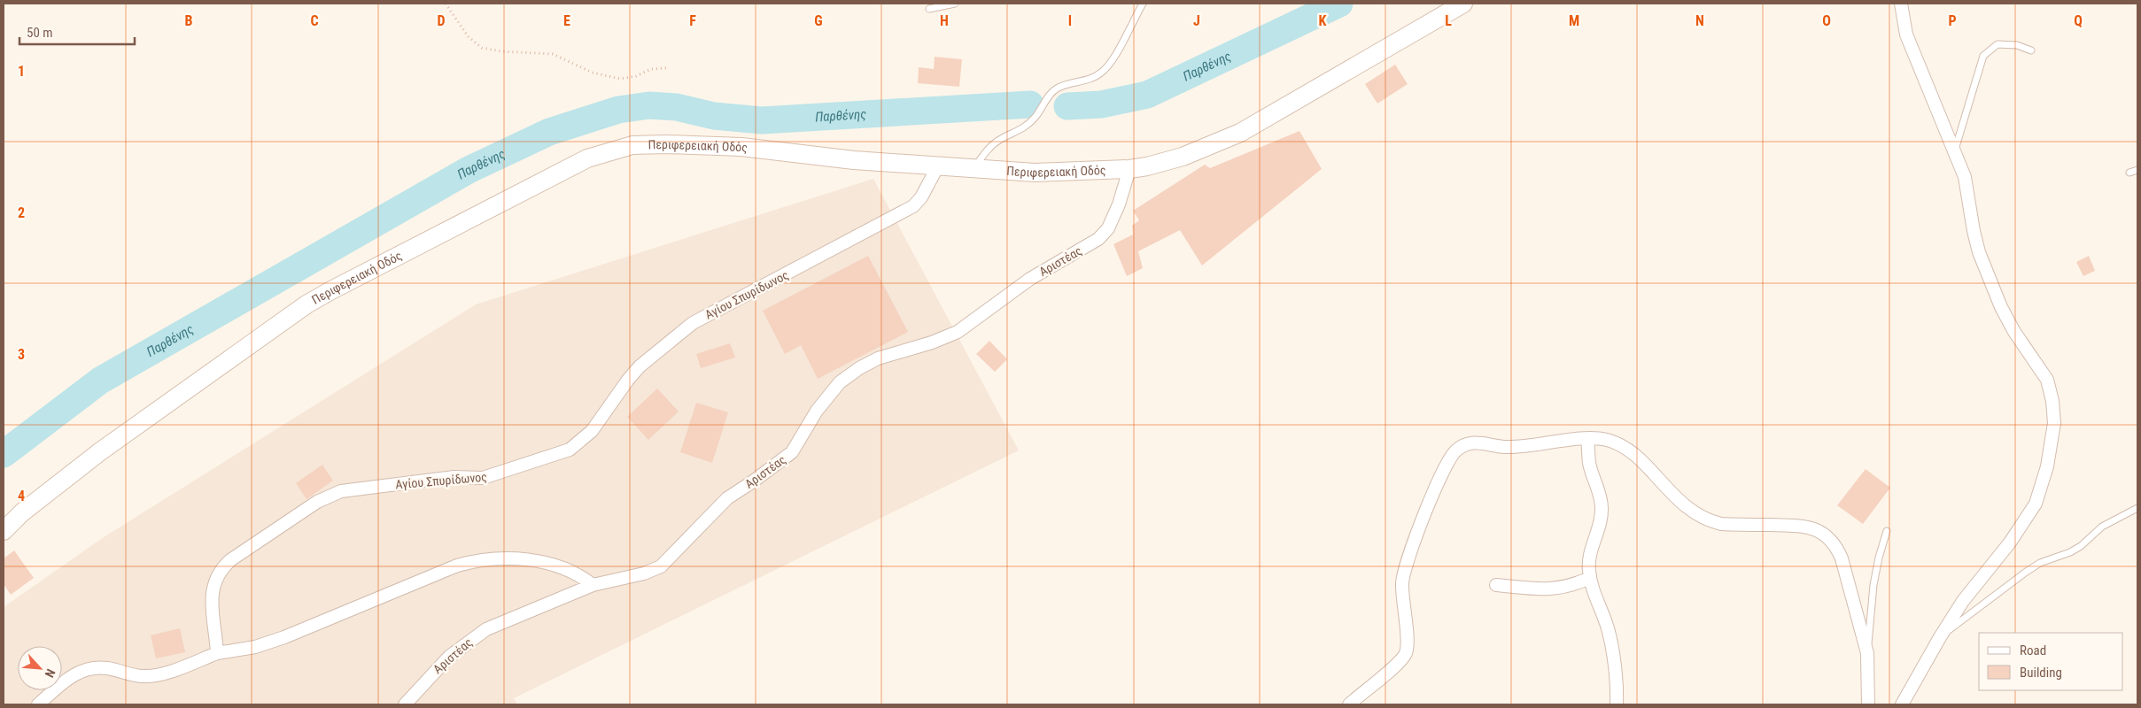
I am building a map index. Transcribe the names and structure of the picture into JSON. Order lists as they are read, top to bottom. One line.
{"streets":{"main road":["Περιφερειακή Οδός"],"street":["Αριστέας","Αγίου Σπυρίδωνος"]},"crossings":[["Περιφερειακή Οδός","Αριστέας"],["Περιφερειακή Οδός","Αγίου Σπυρίδωνος"]],"water":["Παρθένης"],"legend":["Road","Building"],"scale_bar":"50 m","north":"bottom right","grid":{"columns":["B","C","D","E","F","G","H","I","J","K","L","M","N","O","P","Q"],"rows":["1","2","3","4"]}}
